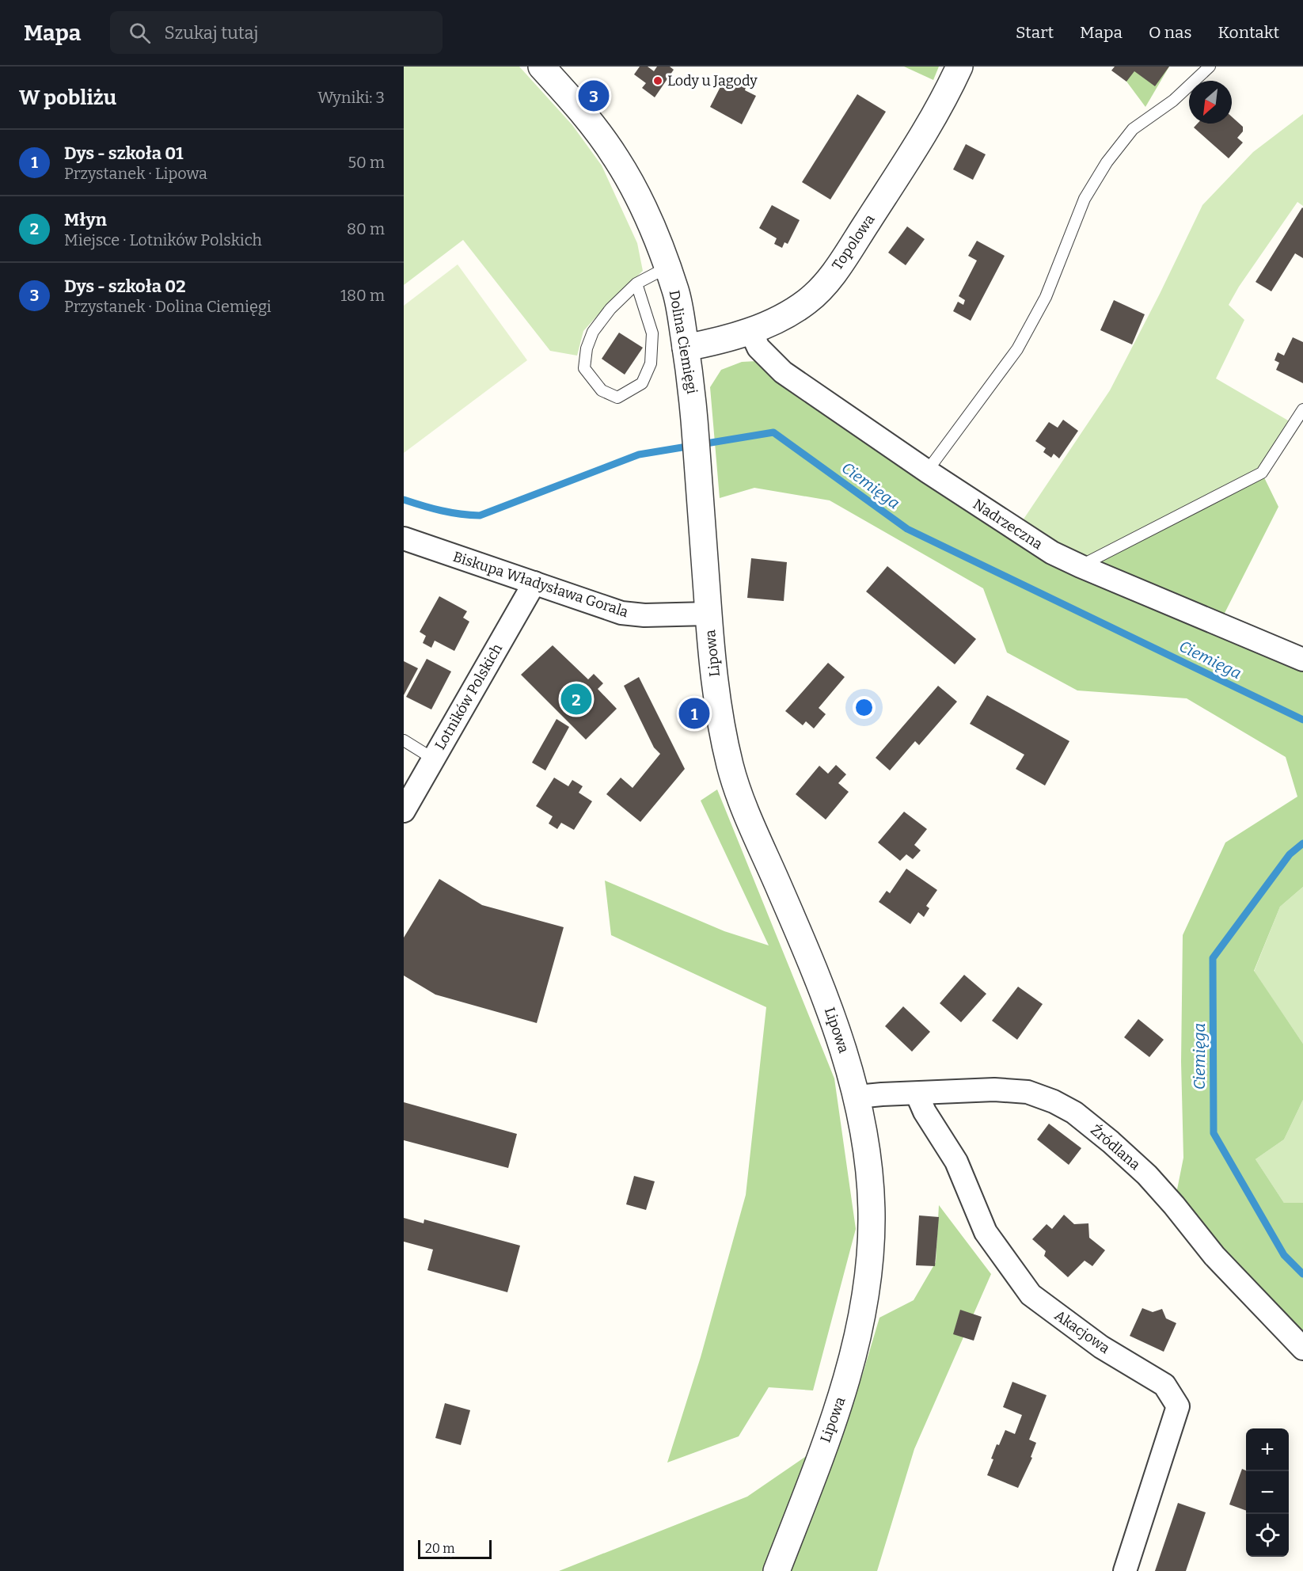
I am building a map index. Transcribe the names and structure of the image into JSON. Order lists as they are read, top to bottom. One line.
{"streets":{"street":["Topolowa","Dolina Ciemięgi","Nadrzeczna","Biskupa Władysława Gorala","Lipowa","Lotników Polskich","Źródlana","Akacjowa"]},"crossings":[["Topolowa","Dolina Ciemięgi"],["Topolowa","Nadrzeczna"],["Dolina Ciemięgi","Lipowa"],["Biskupa Władysława Gorala","Lipowa"],["Biskupa Władysława Gorala","Lotników Polskich"],["Lipowa","Źródlana"],["Źródlana","Akacjowa"]],"water":["Ciemięga"],"places":["Lody u Jagody"],"scale_bar":"20 m","north":"bottom left","page":{"header":"Mapa","search":"Szukaj tutaj","nav":["Start","Mapa","O nas","Kontakt"],"heading":["W pobliżu","Wyniki: 3"],"pins":["3","2","1"],"list":[{"mark":"1","name":"Dys - szkoła 01","note":"Przystanek · Lipowa","value":"50 m"},{"mark":"2","name":"Młyn","note":"Miejsce · Lotników Polskich","value":"80 m"},{"mark":"3","name":"Dys - szkoła 02","note":"Przystanek · Dolina Ciemięgi","value":"180 m"}],"map_buttons":["+","−"],"scale":"20 m"}}
